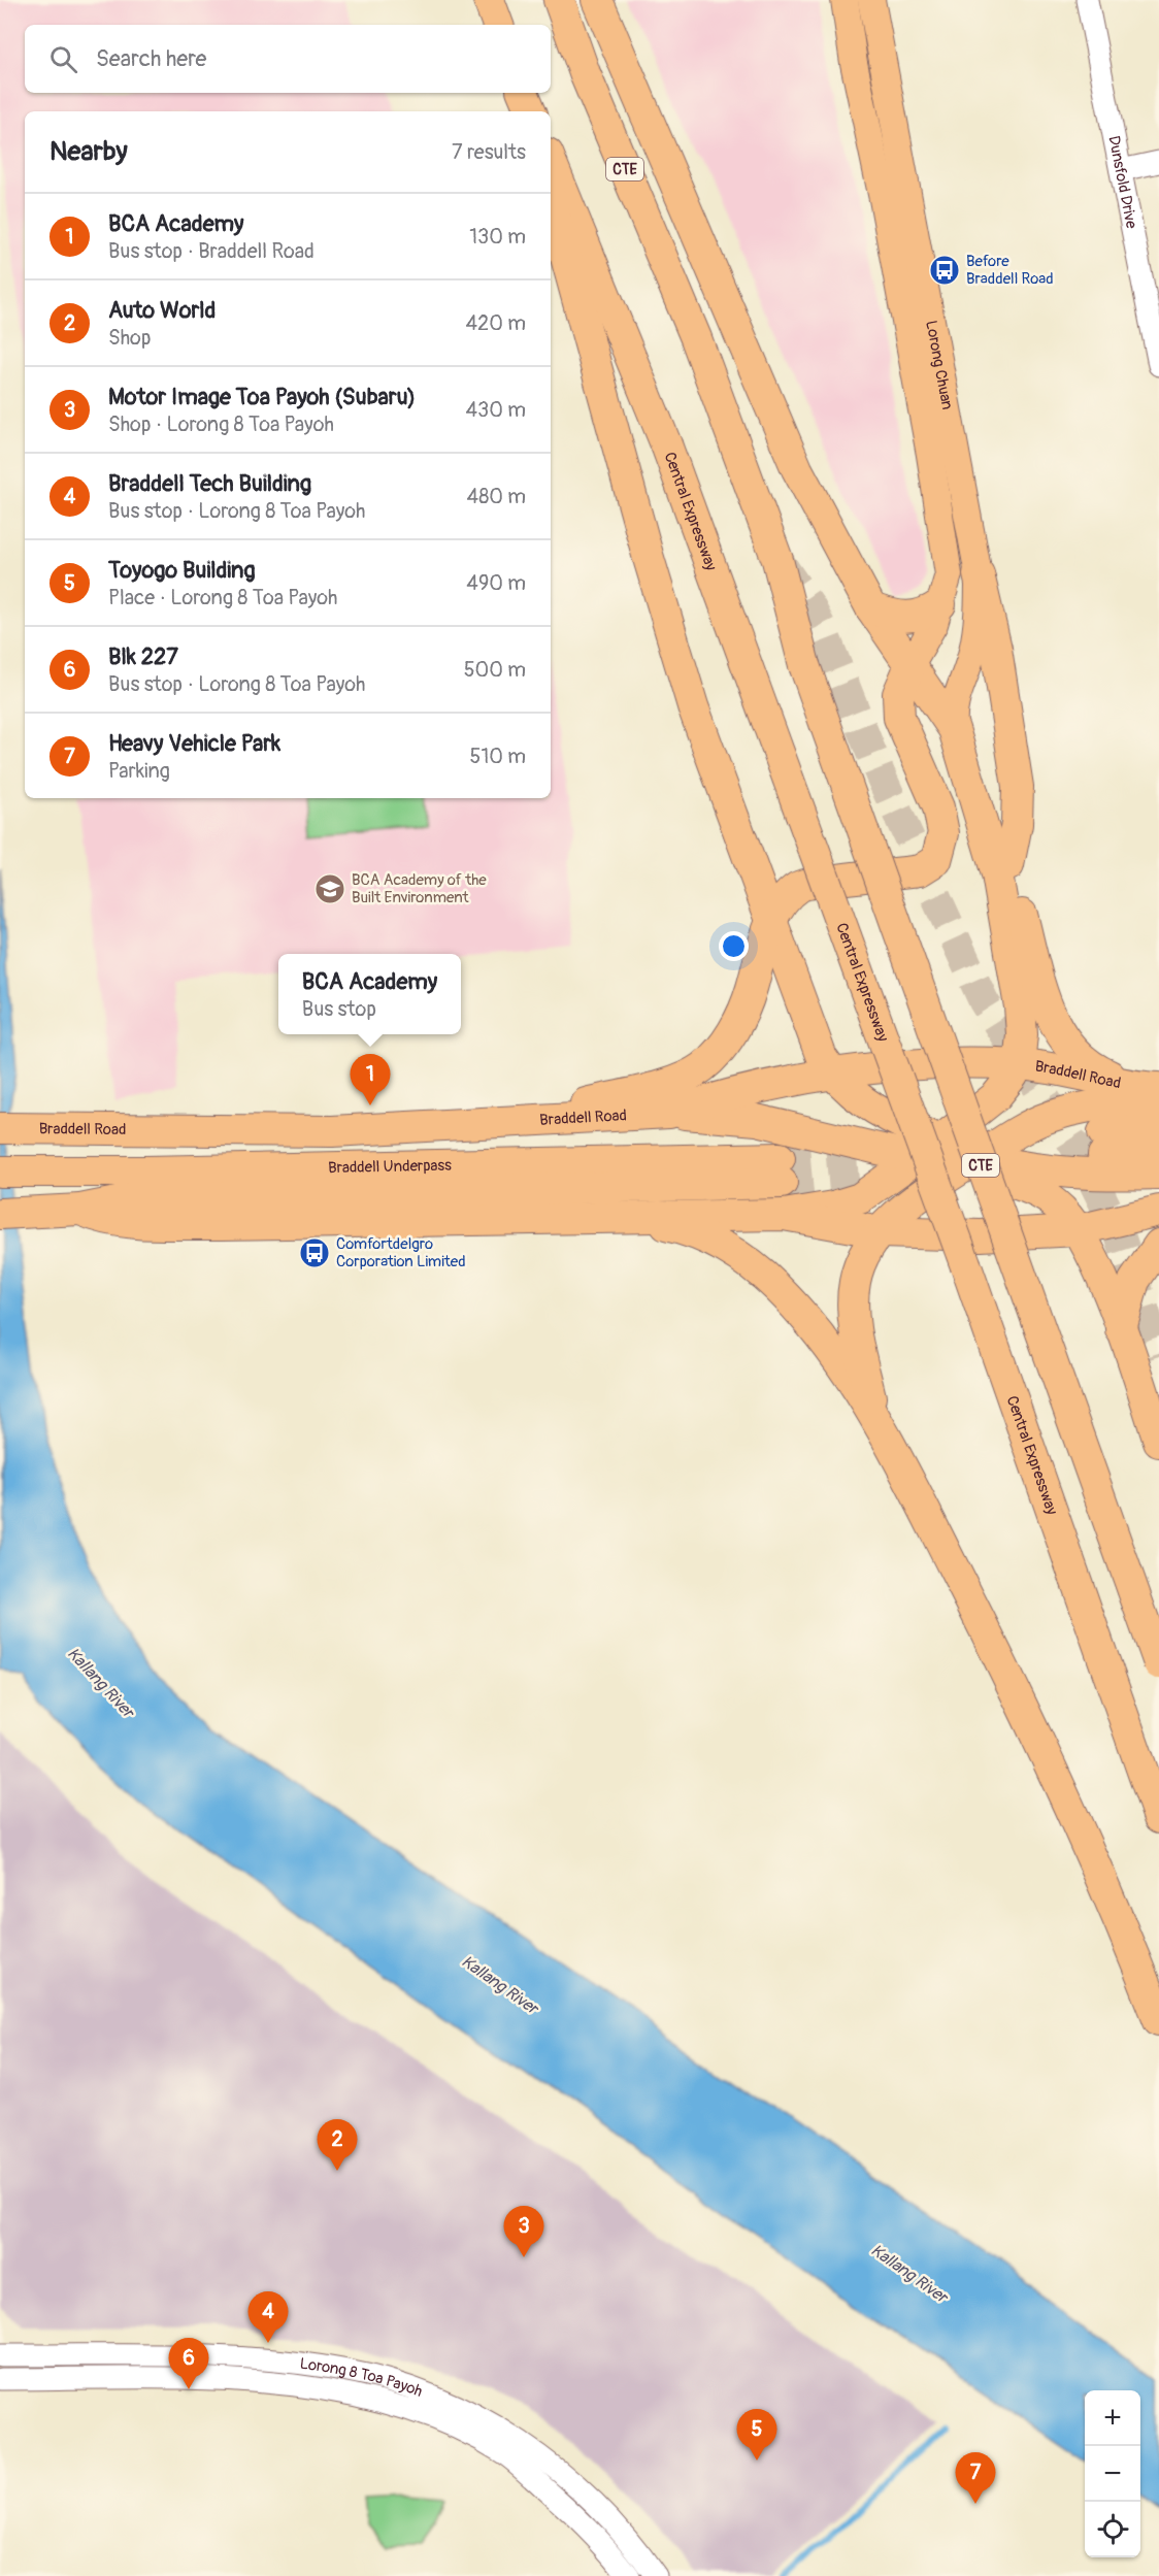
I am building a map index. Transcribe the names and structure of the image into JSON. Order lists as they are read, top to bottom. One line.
{"streets":{"highway":["CTE","Central Expressway","Braddell Road","Braddell Underpass"],"main road":["Lorong Chuan"],"street":["Dunsfold Drive","Lorong 8 Toa Payoh"]},"water":["Kallang River"],"places":{"bus stop":["Before Braddell Road","Comfortdelgro Corporation Limited"],"school or university":["BCA Academy of the Built Environment"]},"page":{"search":"Search here","heading":["Nearby","7 results"],"list":[{"mark":"1","name":"BCA Academy","note":"Bus stop · Braddell Road","value":"130 m"},{"mark":"2","name":"Auto World","note":"Shop","value":"420 m"},{"mark":"3","name":"Motor Image Toa Payoh (Subaru)","note":"Shop · Lorong 8 Toa Payoh","value":"430 m"},{"mark":"4","name":"Braddell Tech Building","note":"Bus stop · Lorong 8 Toa Payoh","value":"480 m"},{"mark":"5","name":"Toyogo Building","note":"Place · Lorong 8 Toa Payoh","value":"490 m"},{"mark":"6","name":"Blk 227","note":"Bus stop · Lorong 8 Toa Payoh","value":"500 m"},{"mark":"7","name":"Heavy Vehicle Park","note":"Parking","value":"510 m"}],"popup":["BCA Academy","Bus stop"],"pins":["1","2","3","4","6","5","7"],"map_buttons":["+","−"]}}
